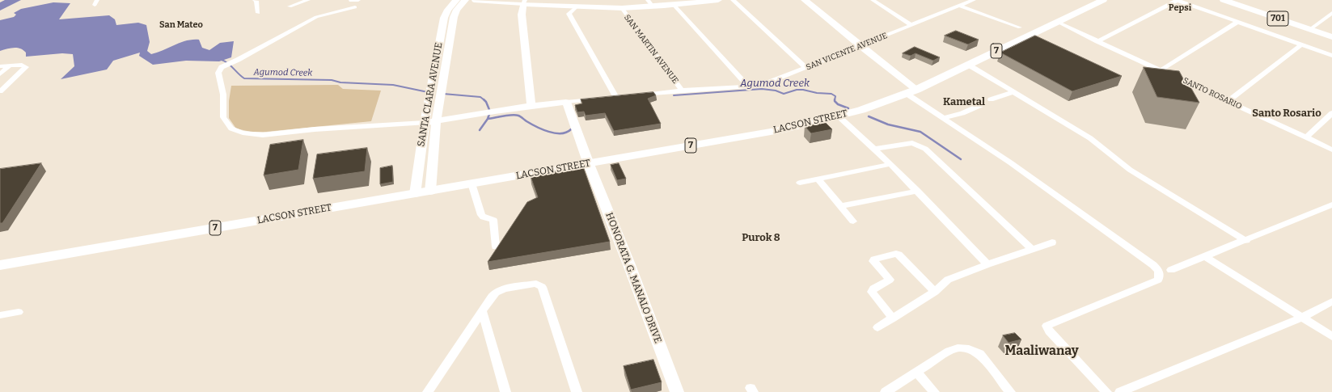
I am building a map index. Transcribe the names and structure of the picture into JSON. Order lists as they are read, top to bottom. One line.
{"streets":{"main road":["701","7","LACSON STREET"],"street":["SAN MARTIN AVENUE","SAN VICENTE AVENUE","SANTO ROSARIO","SANTA CLARA AVENUE","HONORATA G. MANALO DRIVE"]},"crossings":[["SAN MARTIN AVENUE","SAN VICENTE AVENUE"],["SANTO ROSARIO","LACSON STREET"],["SANTA CLARA AVENUE","LACSON STREET"],["LACSON STREET","HONORATA G. MANALO DRIVE"]],"districts":["Pepsi","San Mateo","Kametal","Santo Rosario","Purok 8","Maaliwanay"],"water":["Agumod Creek"]}
